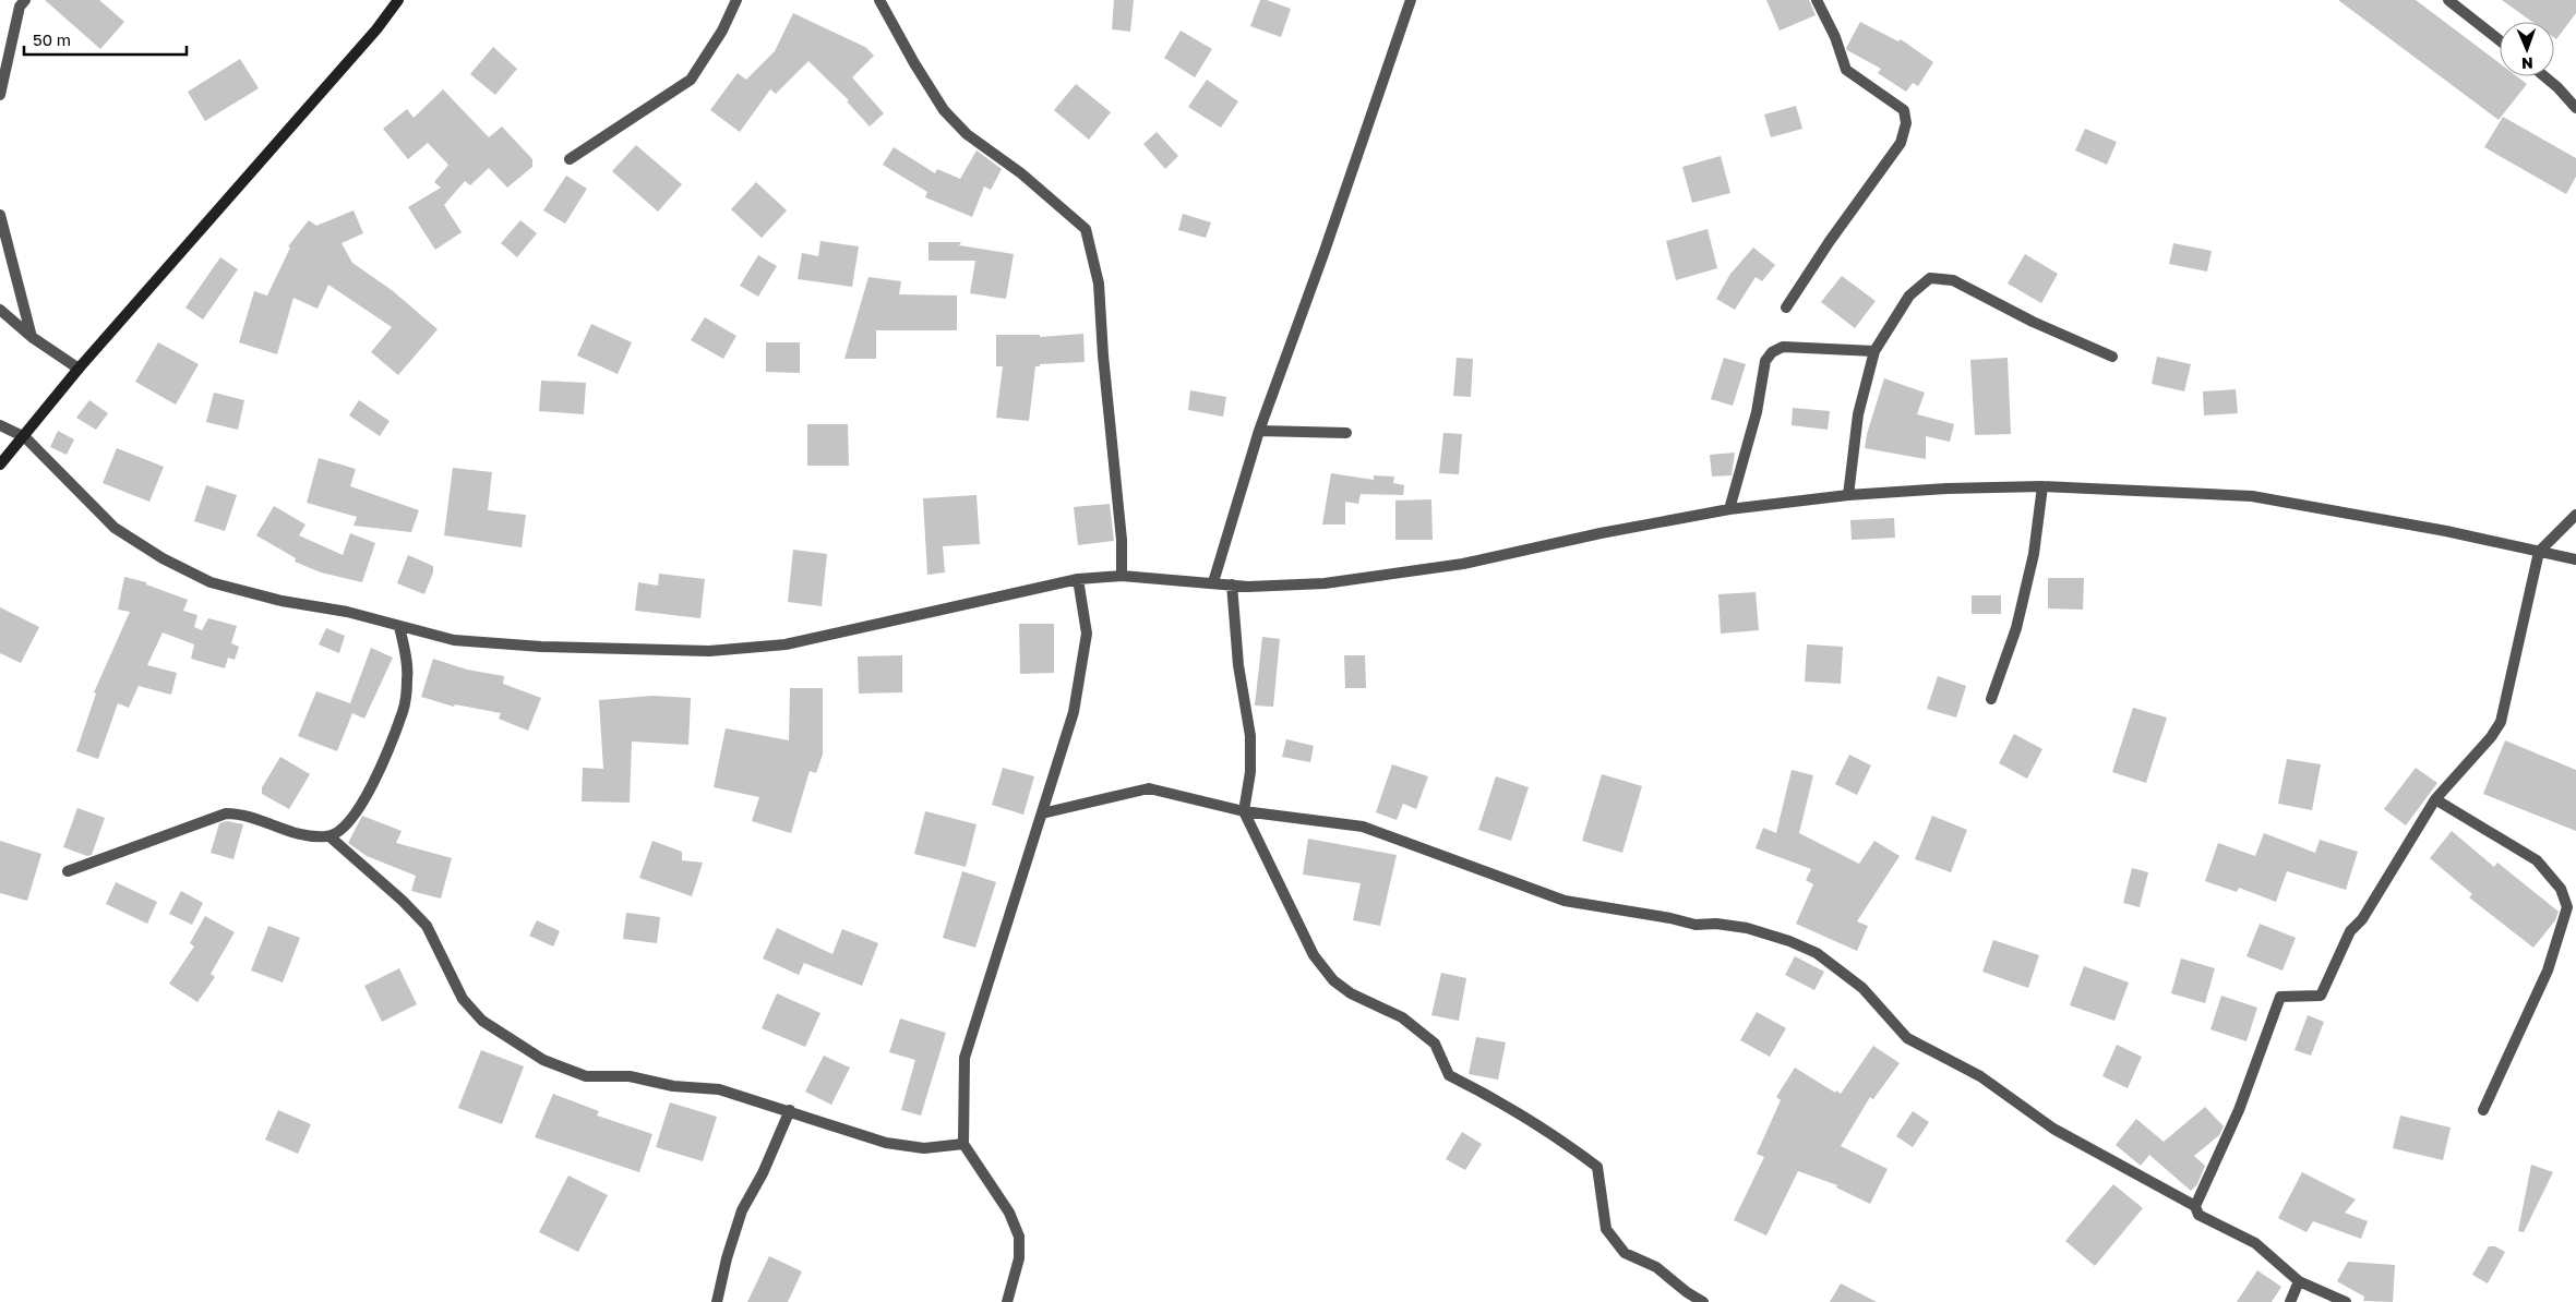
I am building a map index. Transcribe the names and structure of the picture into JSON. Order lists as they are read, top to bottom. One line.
{"scale_bar":"50 m","north":"bottom"}
